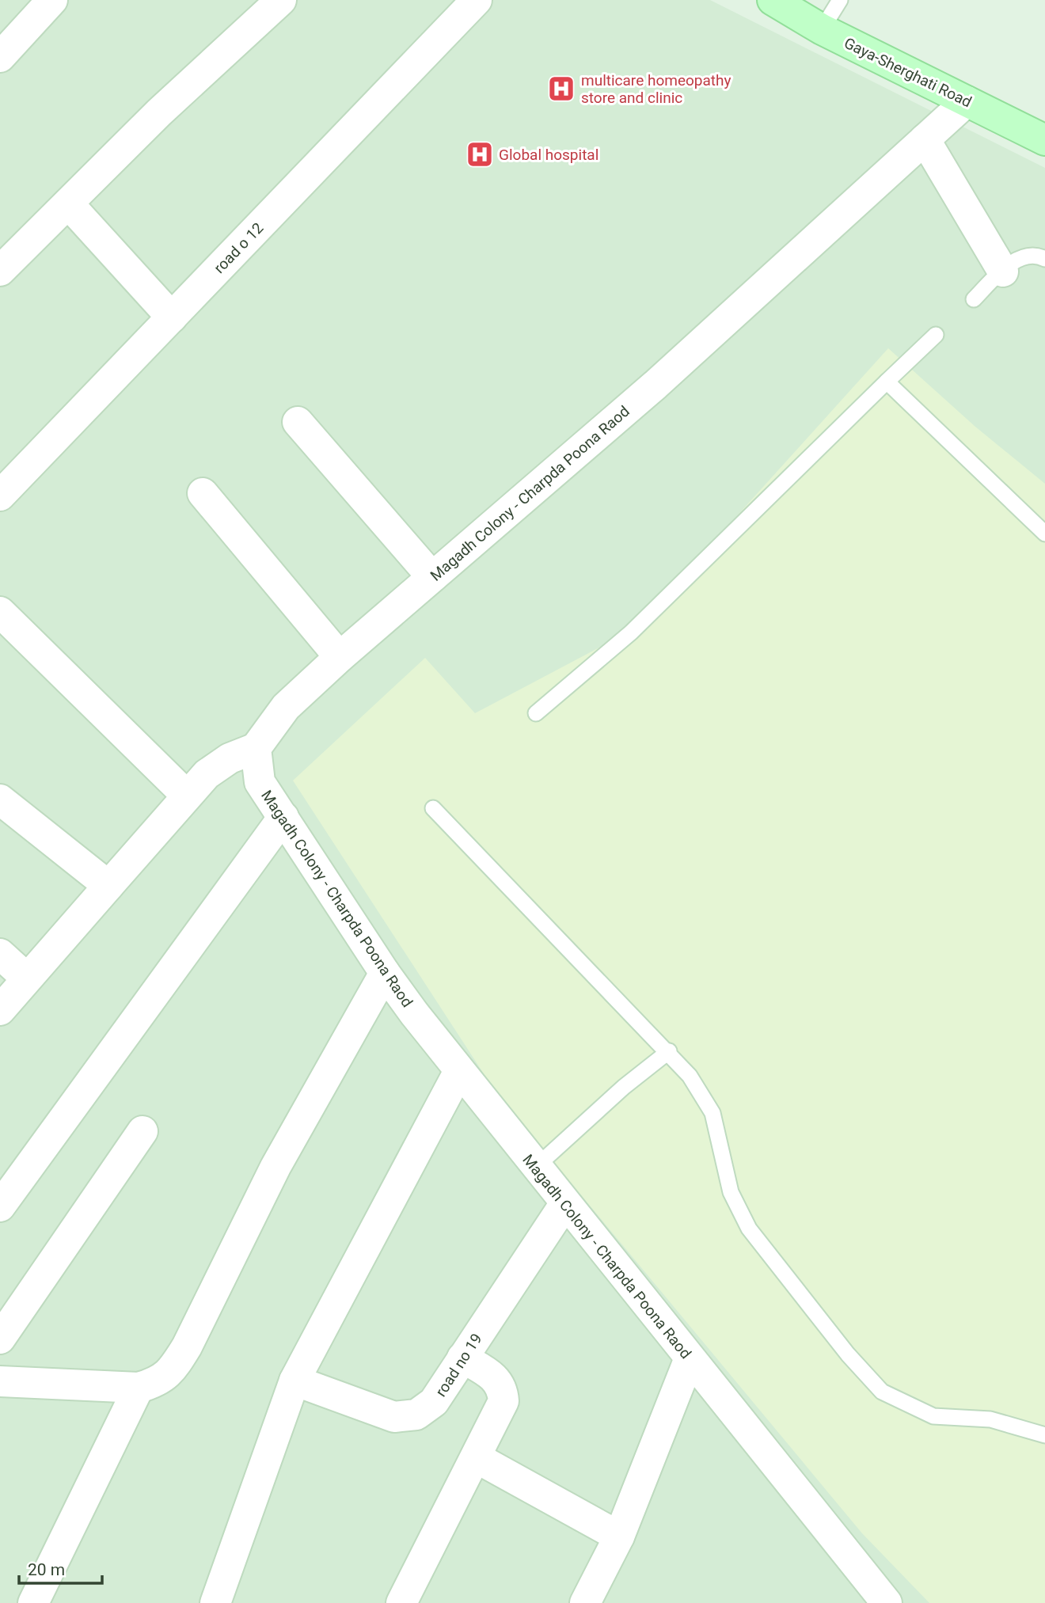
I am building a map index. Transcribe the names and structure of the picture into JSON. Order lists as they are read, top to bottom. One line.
{"streets":{"main road":["Gaya-Sherghati Road"],"street":["road o 12","Magadh Colony - Charpda Poona Raod","road no 19"]},"crossings":[["Gaya-Sherghati Road","Magadh Colony - Charpda Poona Raod"],["Magadh Colony - Charpda Poona Raod","road no 19"]],"places":{"hospital":["multicare homeopathy store and clinic","Global hospital"]},"scale_bar":"20 m"}
